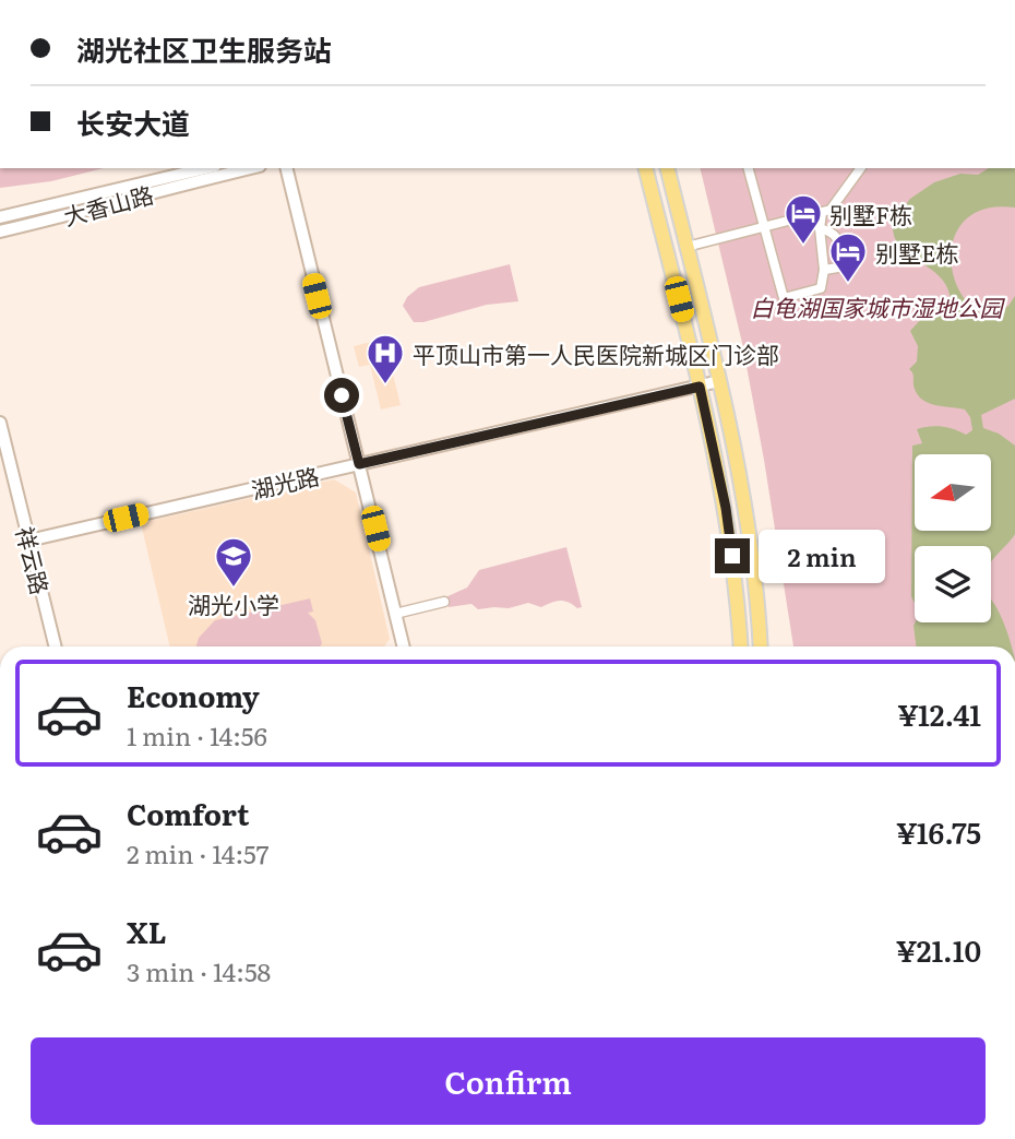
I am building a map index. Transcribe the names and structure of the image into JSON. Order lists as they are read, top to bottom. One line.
{"streets":{"street":["大香山路","湖光路","祥云路"]},"crossings":[["湖光路","祥云路"]],"parks":["白龟湖国家城市湿地公园"],"places":{"hotel":["别墅F栋","别墅E栋"],"hospital":["平顶山市第一人民医院新城区门诊部"],"school or university":["湖光小学"]},"north":"left","page":{"banner":["湖光社区卫生服务站","长安大道"],"bubble":"2 min","list":[{"name":"Economy","note":"1 min · 14:56","value":"¥12.41"},{"name":"Comfort","note":"2 min · 14:57","value":"¥16.75"},{"name":"XL","note":"3 min · 14:58","value":"¥21.10"}],"buttons":"Confirm"}}
